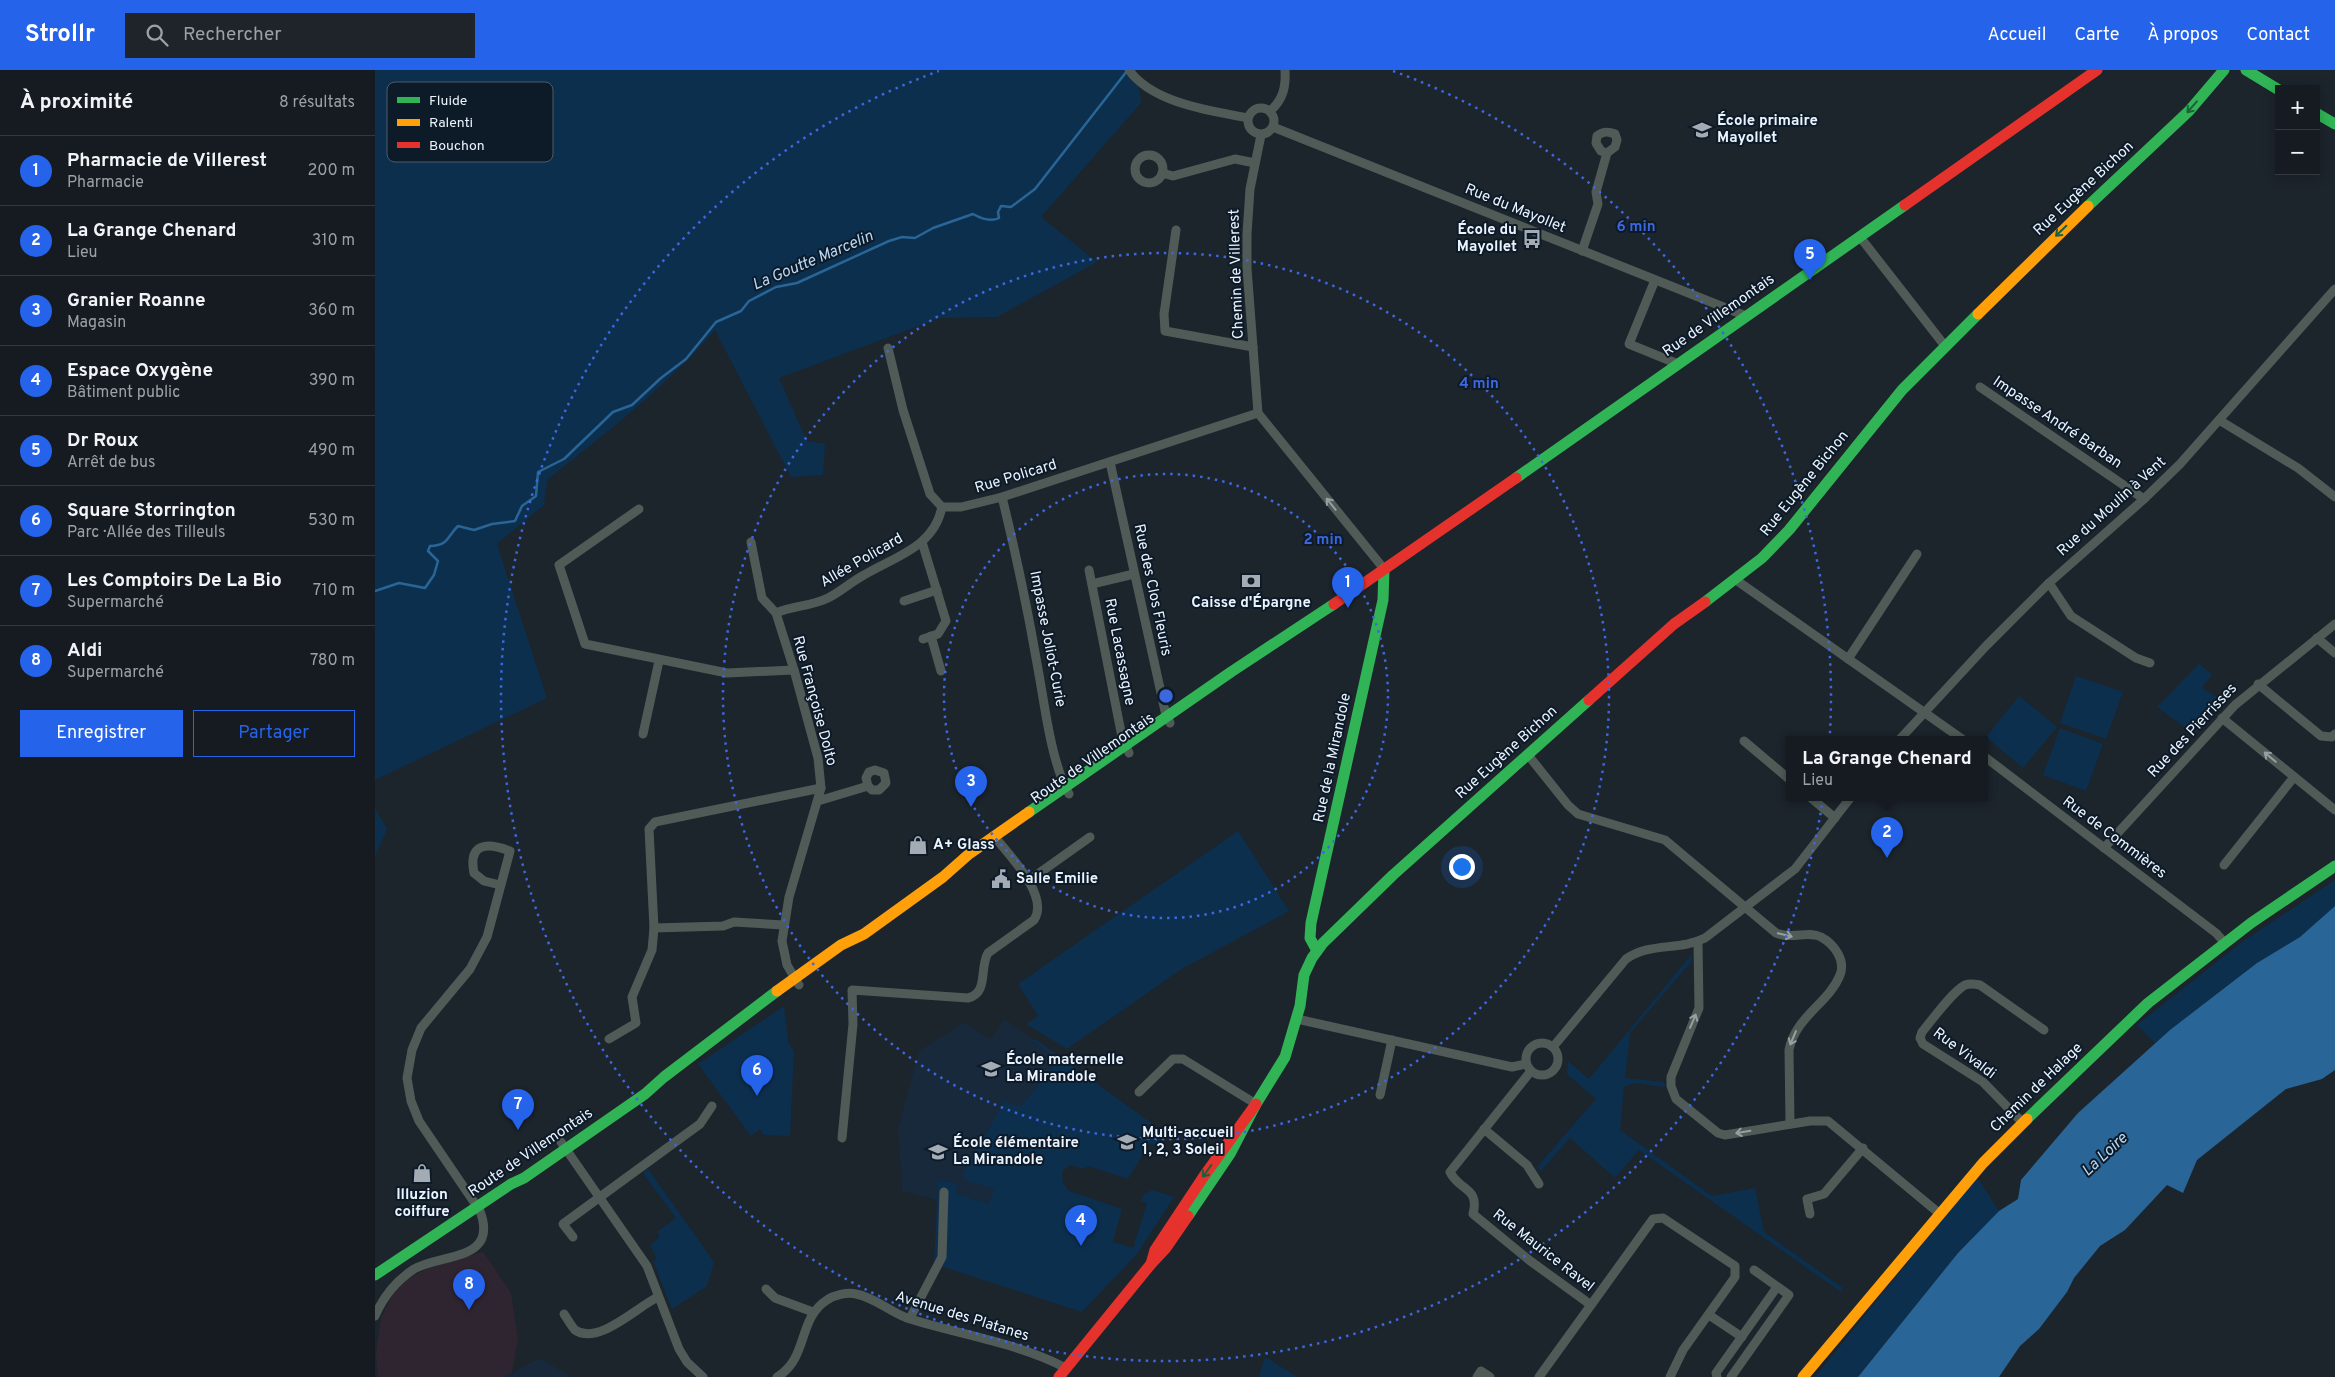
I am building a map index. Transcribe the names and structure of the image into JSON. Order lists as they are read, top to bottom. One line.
{"streets":{"main road":["Rue Eugène Bichon","Rue de Villemontais","Rue de la Mirandole","Route de Villemontais","Chemin de Halage"],"street":["Rue du Mayollet","Chemin de Villerest","Impasse André Barban","Rue Policard","Rue du Moulin à Vent","Allée Policard","Rue des Clos Fleuris","Impasse Joliot-Curie","Rue Lacassagne","Rue Françoise Dolto","Rue des Pierrisses","Rue de Commières","Rue Vivaldi","Rue Maurice Ravel","Avenue des Platanes"]},"crossings":[["Rue Eugène Bichon","Rue de la Mirandole"],["Rue Eugène Bichon","Avenue des Platanes"],["Rue du Mayollet","Chemin de Villerest"],["Rue du Mayollet","Rue de Villemontais"],["Chemin de Villerest","Rue Policard"],["Rue de Villemontais","Rue de la Mirandole"],["Rue de Villemontais","Route de Villemontais"],["Impasse André Barban","Rue du Moulin à Vent"],["Rue Policard","Allée Policard"],["Rue Policard","Rue des Clos Fleuris"],["Rue Policard","Impasse Joliot-Curie"],["Allée Policard","Rue Françoise Dolto"],["Rue des Clos Fleuris","Rue Lacassagne"],["Rue des Clos Fleuris","Route de Villemontais"],["Impasse Joliot-Curie","Route de Villemontais"],["Rue Lacassagne","Route de Villemontais"],["Rue Françoise Dolto","Route de Villemontais"],["Rue des Pierrisses","Rue de Commières"],["Rue de la Mirandole","Route de Villemontais"],["Rue de Commières","Chemin de Halage"],["Rue Vivaldi","Chemin de Halage"]],"water":["La Goutte Marcelin","La Loire"],"places":{"school or university":["École primaire Mayollet","École maternelle La Mirandole","Multi-accueil 1, 2, 3 Soleil","École élémentaire La Mirandole"],"bus stop":["École du Mayollet"],"bank":["Caisse d'Épargne"],"shop":["A+ Glass","Illuzion coiffure"],"public building":["Salle Emilie"]},"legend":["Fluide","Ralenti","Bouchon"],"page":{"header":"Strollr","search":"Rechercher","nav":["Accueil","Carte","À propos","Contact"],"heading":["À proximité","8 résultats"],"map_buttons":["+","−"],"list":[{"mark":"1","name":"Pharmacie de Villerest","note":"Pharmacie","value":"200 m"},{"mark":"2","name":"La Grange Chenard","note":"Lieu","value":"310 m"},{"mark":"3","name":"Granier Roanne","note":"Magasin","value":"360 m"},{"mark":"4","name":"Espace Oxygène","note":"Bâtiment public","value":"390 m"},{"mark":"5","name":"Dr Roux","note":"Arrêt de bus","value":"490 m"},{"mark":"6","name":"Square Storrington","note":"Parc · Allée des Tilleuls","value":"530 m"},{"mark":"7","name":"Les Comptoirs De La Bio","note":"Supermarché","value":"710 m"},{"mark":"8","name":"Aldi","note":"Supermarché","value":"780 m"}],"pins":["5","1","3","2","6","7","4","8"],"buttons":["Enregistrer","Partager"],"popup":["La Grange Chenard","Lieu"]},"rings":["6 min","4 min","2 min"]}
